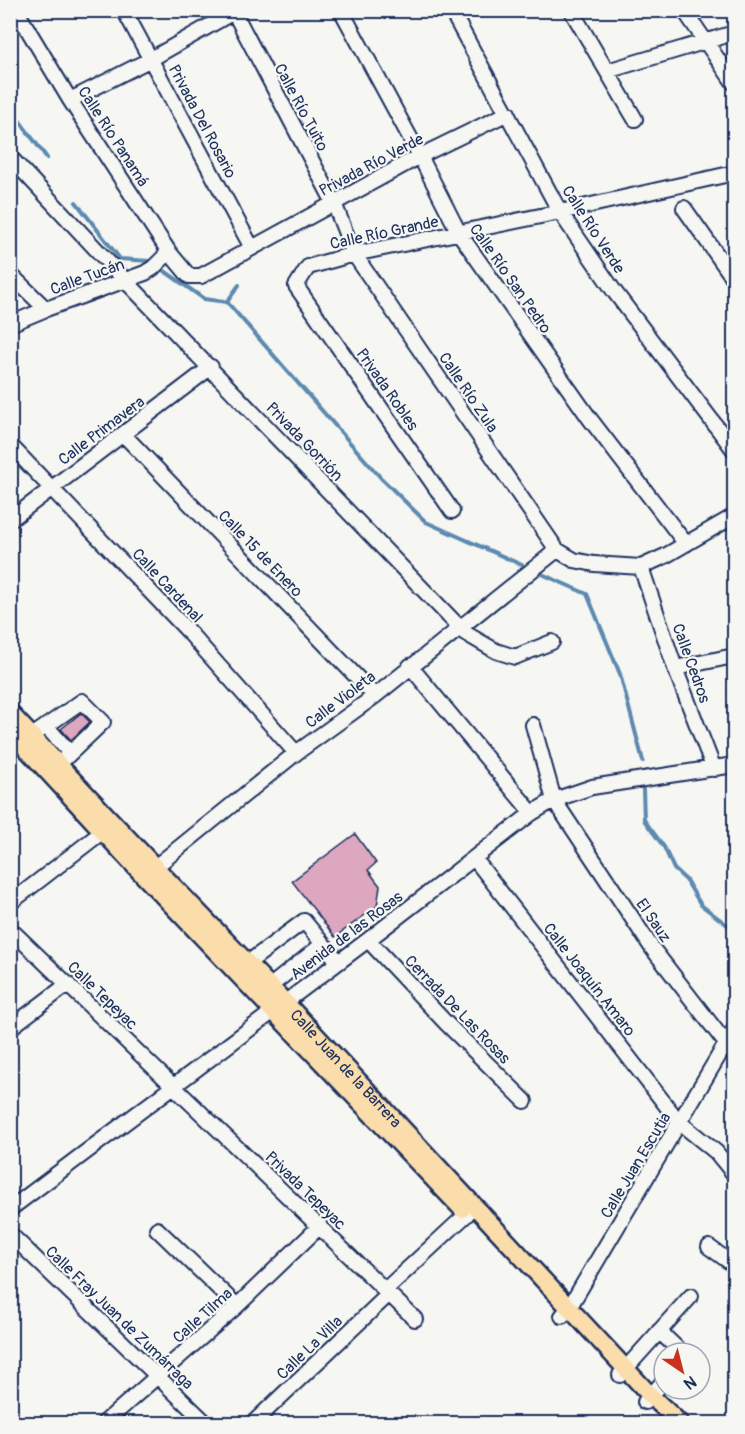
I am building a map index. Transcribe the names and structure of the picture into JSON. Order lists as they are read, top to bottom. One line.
{"streets":{"main road":["Calle Juan de la Barrera"],"street":["Calle Río Tuito","Privada Del Rosario","Calle Río Panamá","Privada Río Verde","Calle Río Verde","Calle Río Grande","Calle Tucán","Calle Río San Pedro","Privada Robles","Calle Río Zula","Calle Primavera","Privada Gorrión","Calle 15 de Enero","Calle Cardenal","Calle Cedros","Calle Violeta","El Sauz","Avenida de las Rosas","Calle Joaquín Amaro","Calle Tepeyac","Cerrada De Las Rosas","Calle Juan Escutia","Privada Tepeyac","Calle Tilma","Calle Fray Juan de Zumárraga","Calle La Villa"]},"crossings":[["Calle Río Tuito","Privada Río Verde"],["Calle Río Tuito","Calle Río Grande"],["Calle Río Tuito","Calle Río Zula"],["Privada Del Rosario","Privada Río Verde"],["Calle Río Panamá","Privada Río Verde"],["Calle Río Panamá","Calle Tucán"],["Privada Río Verde","Calle Río Verde"],["Privada Río Verde","Calle Río San Pedro"],["Calle Río Verde","Calle Río Grande"],["Calle Río Grande","Calle Río San Pedro"],["Calle Río Grande","Privada Robles"],["Calle Río Grande","Calle Río Zula"],["Calle Tucán","Privada Gorrión"],["Calle Río Zula","Calle Violeta"],["Calle Primavera","Privada Gorrión"],["Calle Primavera","Calle 15 de Enero"],["Calle Primavera","Calle Cardenal"],["Privada Gorrión","Calle Violeta"],["Calle 15 de Enero","Calle Violeta"],["Calle Cardenal","Calle Violeta"],["Calle Cedros","Avenida de las Rosas"],["Calle Violeta","Calle Juan de la Barrera"],["El Sauz","Avenida de las Rosas"],["El Sauz","Calle Juan Escutia"],["Avenida de las Rosas","Calle Joaquín Amaro"],["Avenida de las Rosas","Calle Tepeyac"],["Avenida de las Rosas","Cerrada De Las Rosas"],["Avenida de las Rosas","Calle Juan de la Barrera"],["Avenida de las Rosas","Privada Tepeyac"],["Calle Joaquín Amaro","Calle Juan Escutia"],["Calle Tepeyac","Privada Tepeyac"],["Calle Juan de la Barrera","Calle Juan Escutia"],["Calle Juan de la Barrera","Calle La Villa"],["Privada Tepeyac","Calle Tilma"],["Privada Tepeyac","Calle La Villa"],["Calle Tilma","Calle Fray Juan de Zumárraga"]],"north":"bottom right"}
